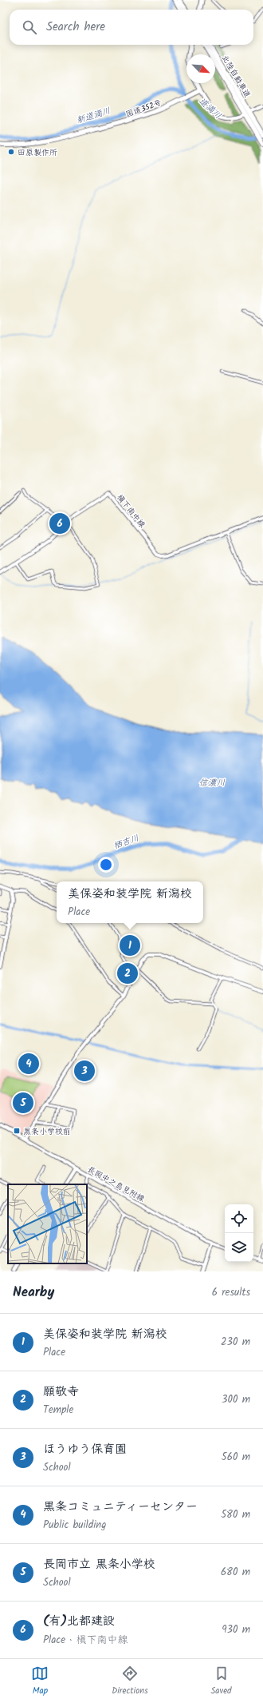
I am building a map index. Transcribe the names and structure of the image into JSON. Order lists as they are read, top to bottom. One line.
{"streets":{"highway":["北陸自動車道","国道352号"],"main road":["槇下南中線","長岡中之島見附線"]},"water":["道満川","新道満川","信濃川","栖吉川"],"places":{"other":["田原製作所"],"transit":["黒条小学校前"]},"north":"bottom right","page":{"search":"Search here","pins":["6","1","2","4","3","5"],"popup":["美保姿和装学院 新潟校","Place"],"heading":["Nearby","6 results"],"list":[{"mark":"1","name":"美保姿和装学院 新潟校","note":"Place","value":"230 m"},{"mark":"2","name":"願敬寺","note":"Temple","value":"300 m"},{"mark":"3","name":"ほうゆう保育園","note":"School","value":"560 m"},{"mark":"4","name":"黒条コミュニティーセンター","note":"Public building","value":"580 m"},{"mark":"5","name":"長岡市立 黒条小学校","note":"School","value":"680 m"},{"mark":"6","name":"(有)北都建設","note":"Place · 槇下南中線","value":"930 m"}],"nav":["Map","Directions","Saved"]}}
